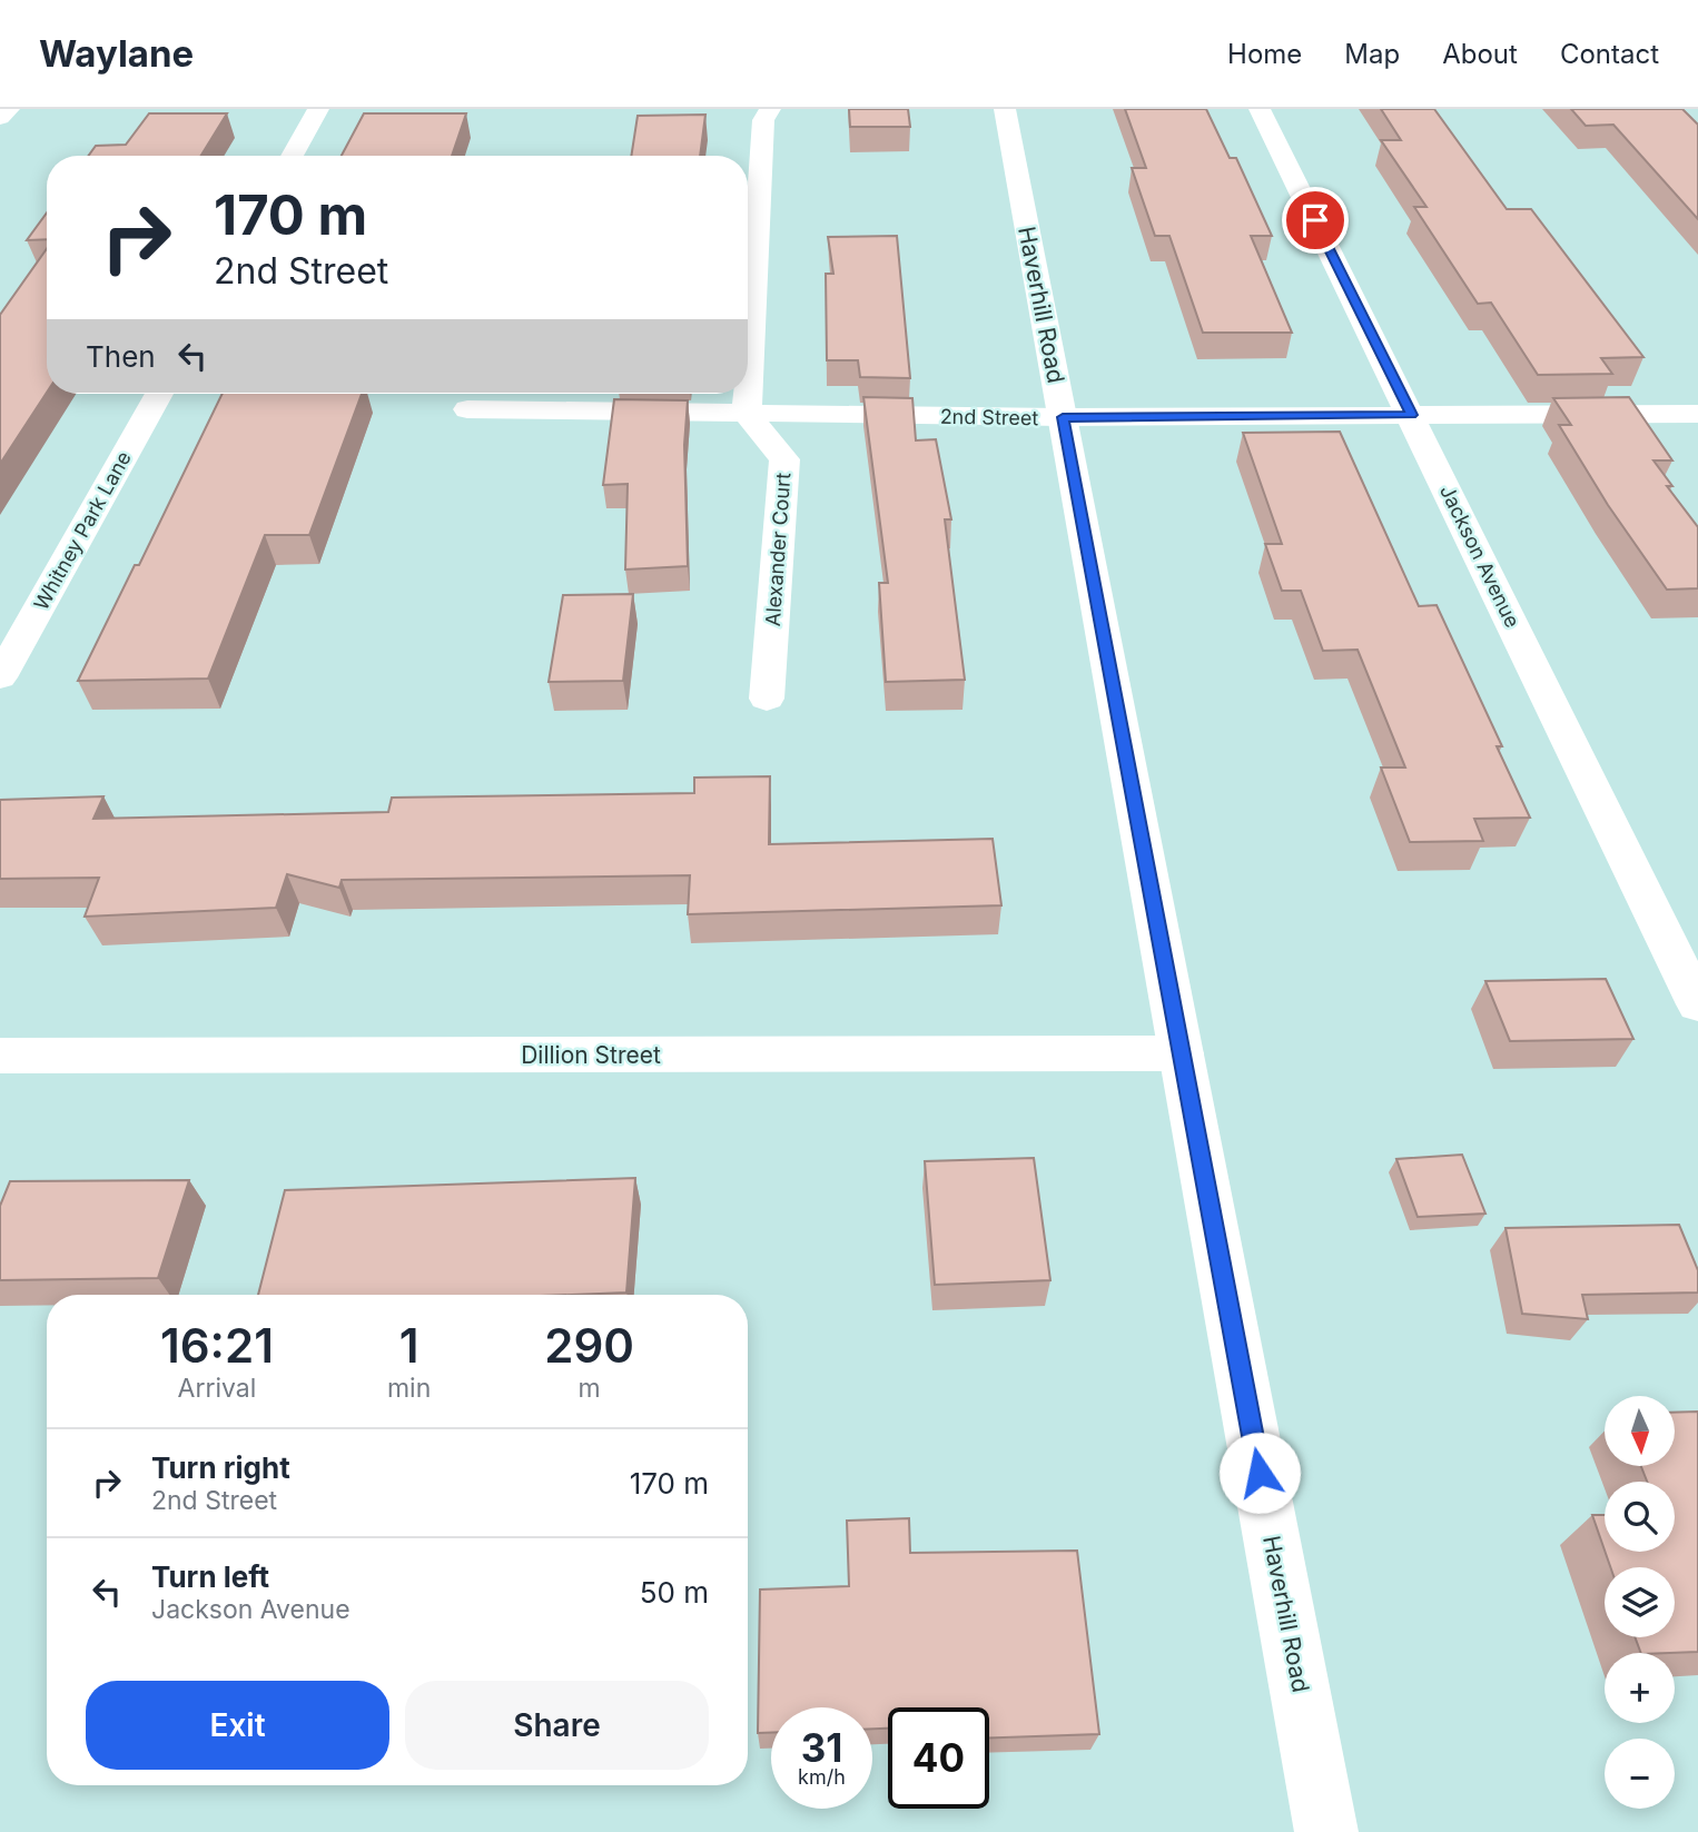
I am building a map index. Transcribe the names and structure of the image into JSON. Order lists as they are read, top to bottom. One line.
{"streets":{"street":["Haverhill Road","2nd Street","Whitney Park Lane","Alexander Court","Jackson Avenue","Dillion Street"]},"crossings":[["Haverhill Road","2nd Street"],["Haverhill Road","Dillion Street"],["2nd Street","Alexander Court"],["2nd Street","Jackson Avenue"]],"north":"bottom","page":{"header":"Waylane","nav":["Home","Map","About","Contact"],"turn":["170 m","2nd Street"],"then":"Then","eta":["16:21","Arrival","1","min","290","m"],"map_buttons":["+","−"],"list":[{"name":"Turn right","note":"2nd Street","value":"170 m"},{"name":"Turn left","note":"Jackson Avenue","value":"50 m"}],"buttons":["Exit","Share"],"speed":"31 km/h","limit":"40"}}
